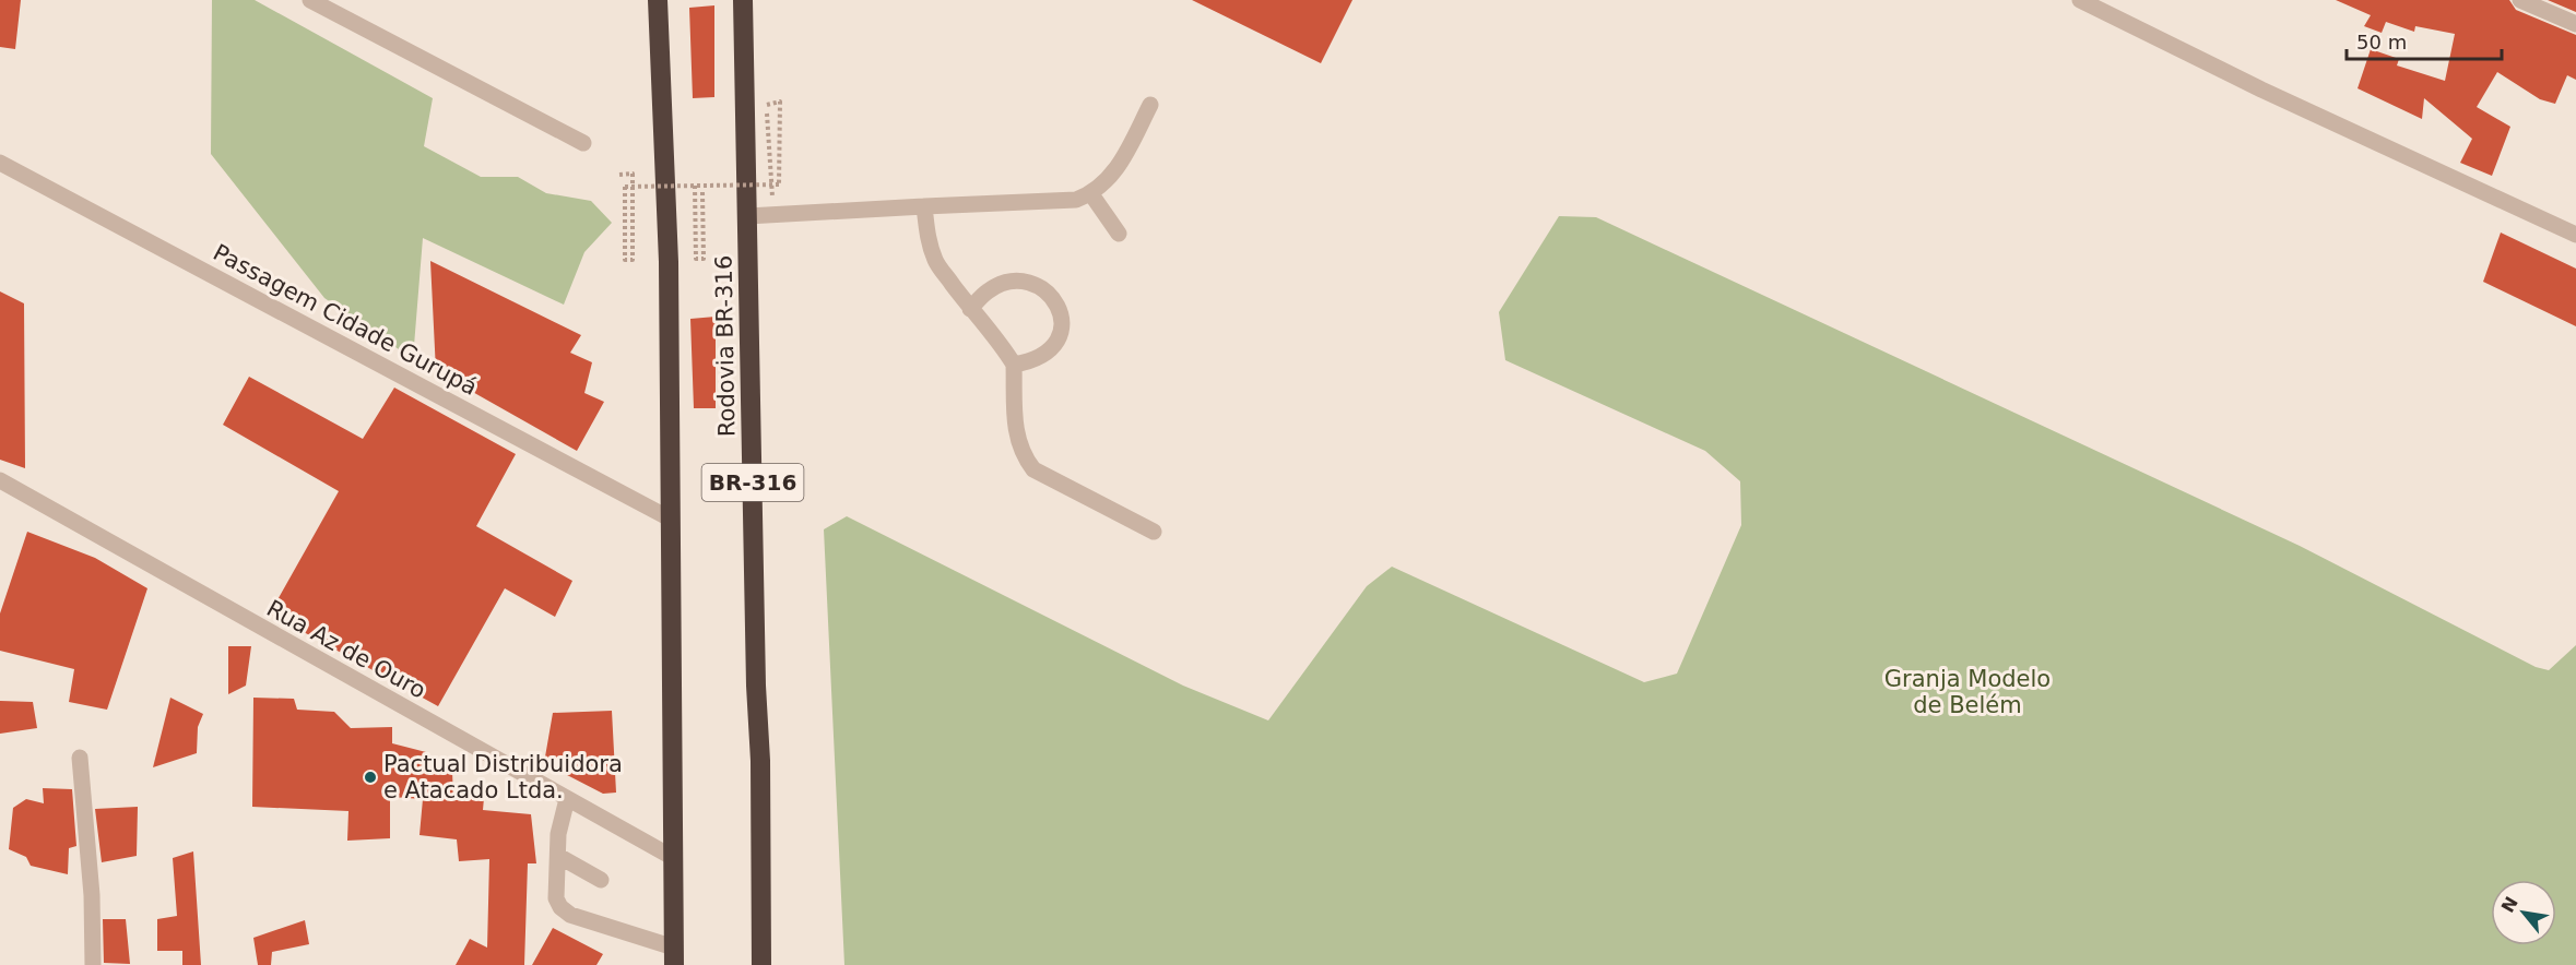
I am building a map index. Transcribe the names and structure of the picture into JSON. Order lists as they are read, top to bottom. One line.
{"streets":{"highway":["Rodovia BR-316","BR-316"],"street":["Passagem Cidade Gurupá","Rua Az de Ouro"]},"crossings":[["Passagem Cidade Gurupá","BR-316"],["BR-316","Rua Az de Ouro"]],"parks":["Granja Modelo de Belém"],"places":["Pactual Distribuidora e Atacado Ltda."],"scale_bar":"50 m","north":"top left"}
